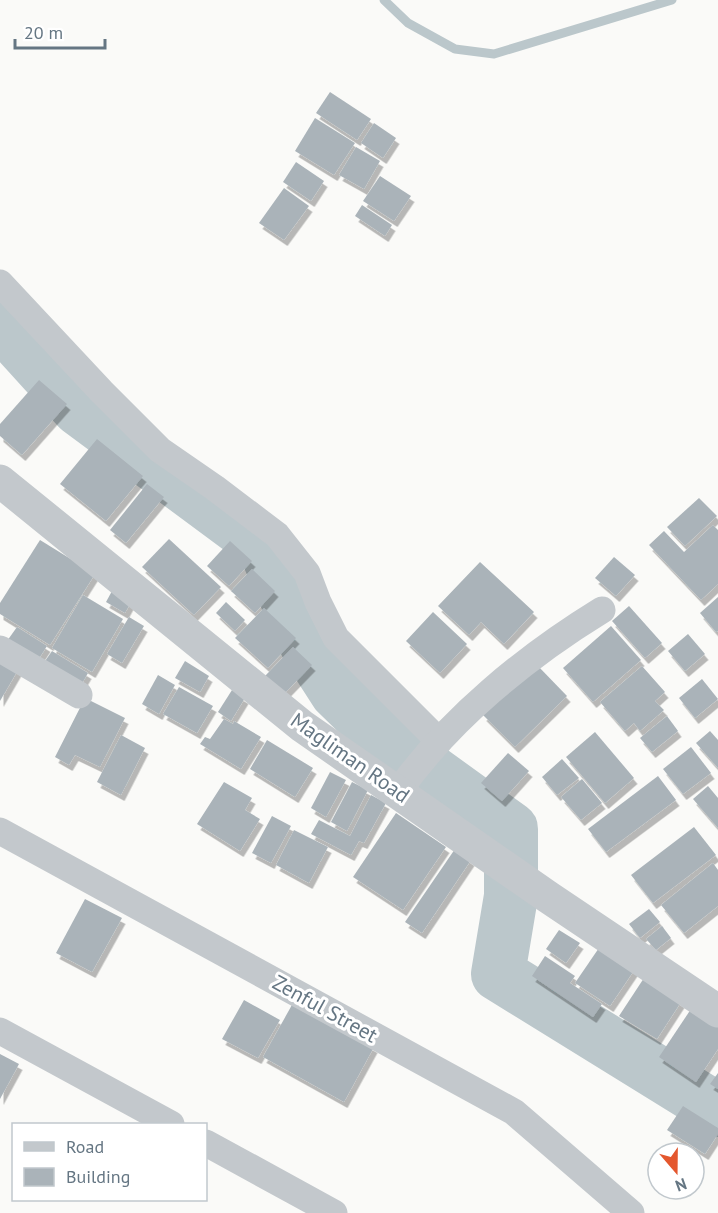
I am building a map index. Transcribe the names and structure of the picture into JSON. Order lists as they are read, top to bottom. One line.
{"streets":{"street":["Magliman Road","Zenful Street"]},"legend":["Road","Building"],"scale_bar":"20 m","north":"bottom"}
